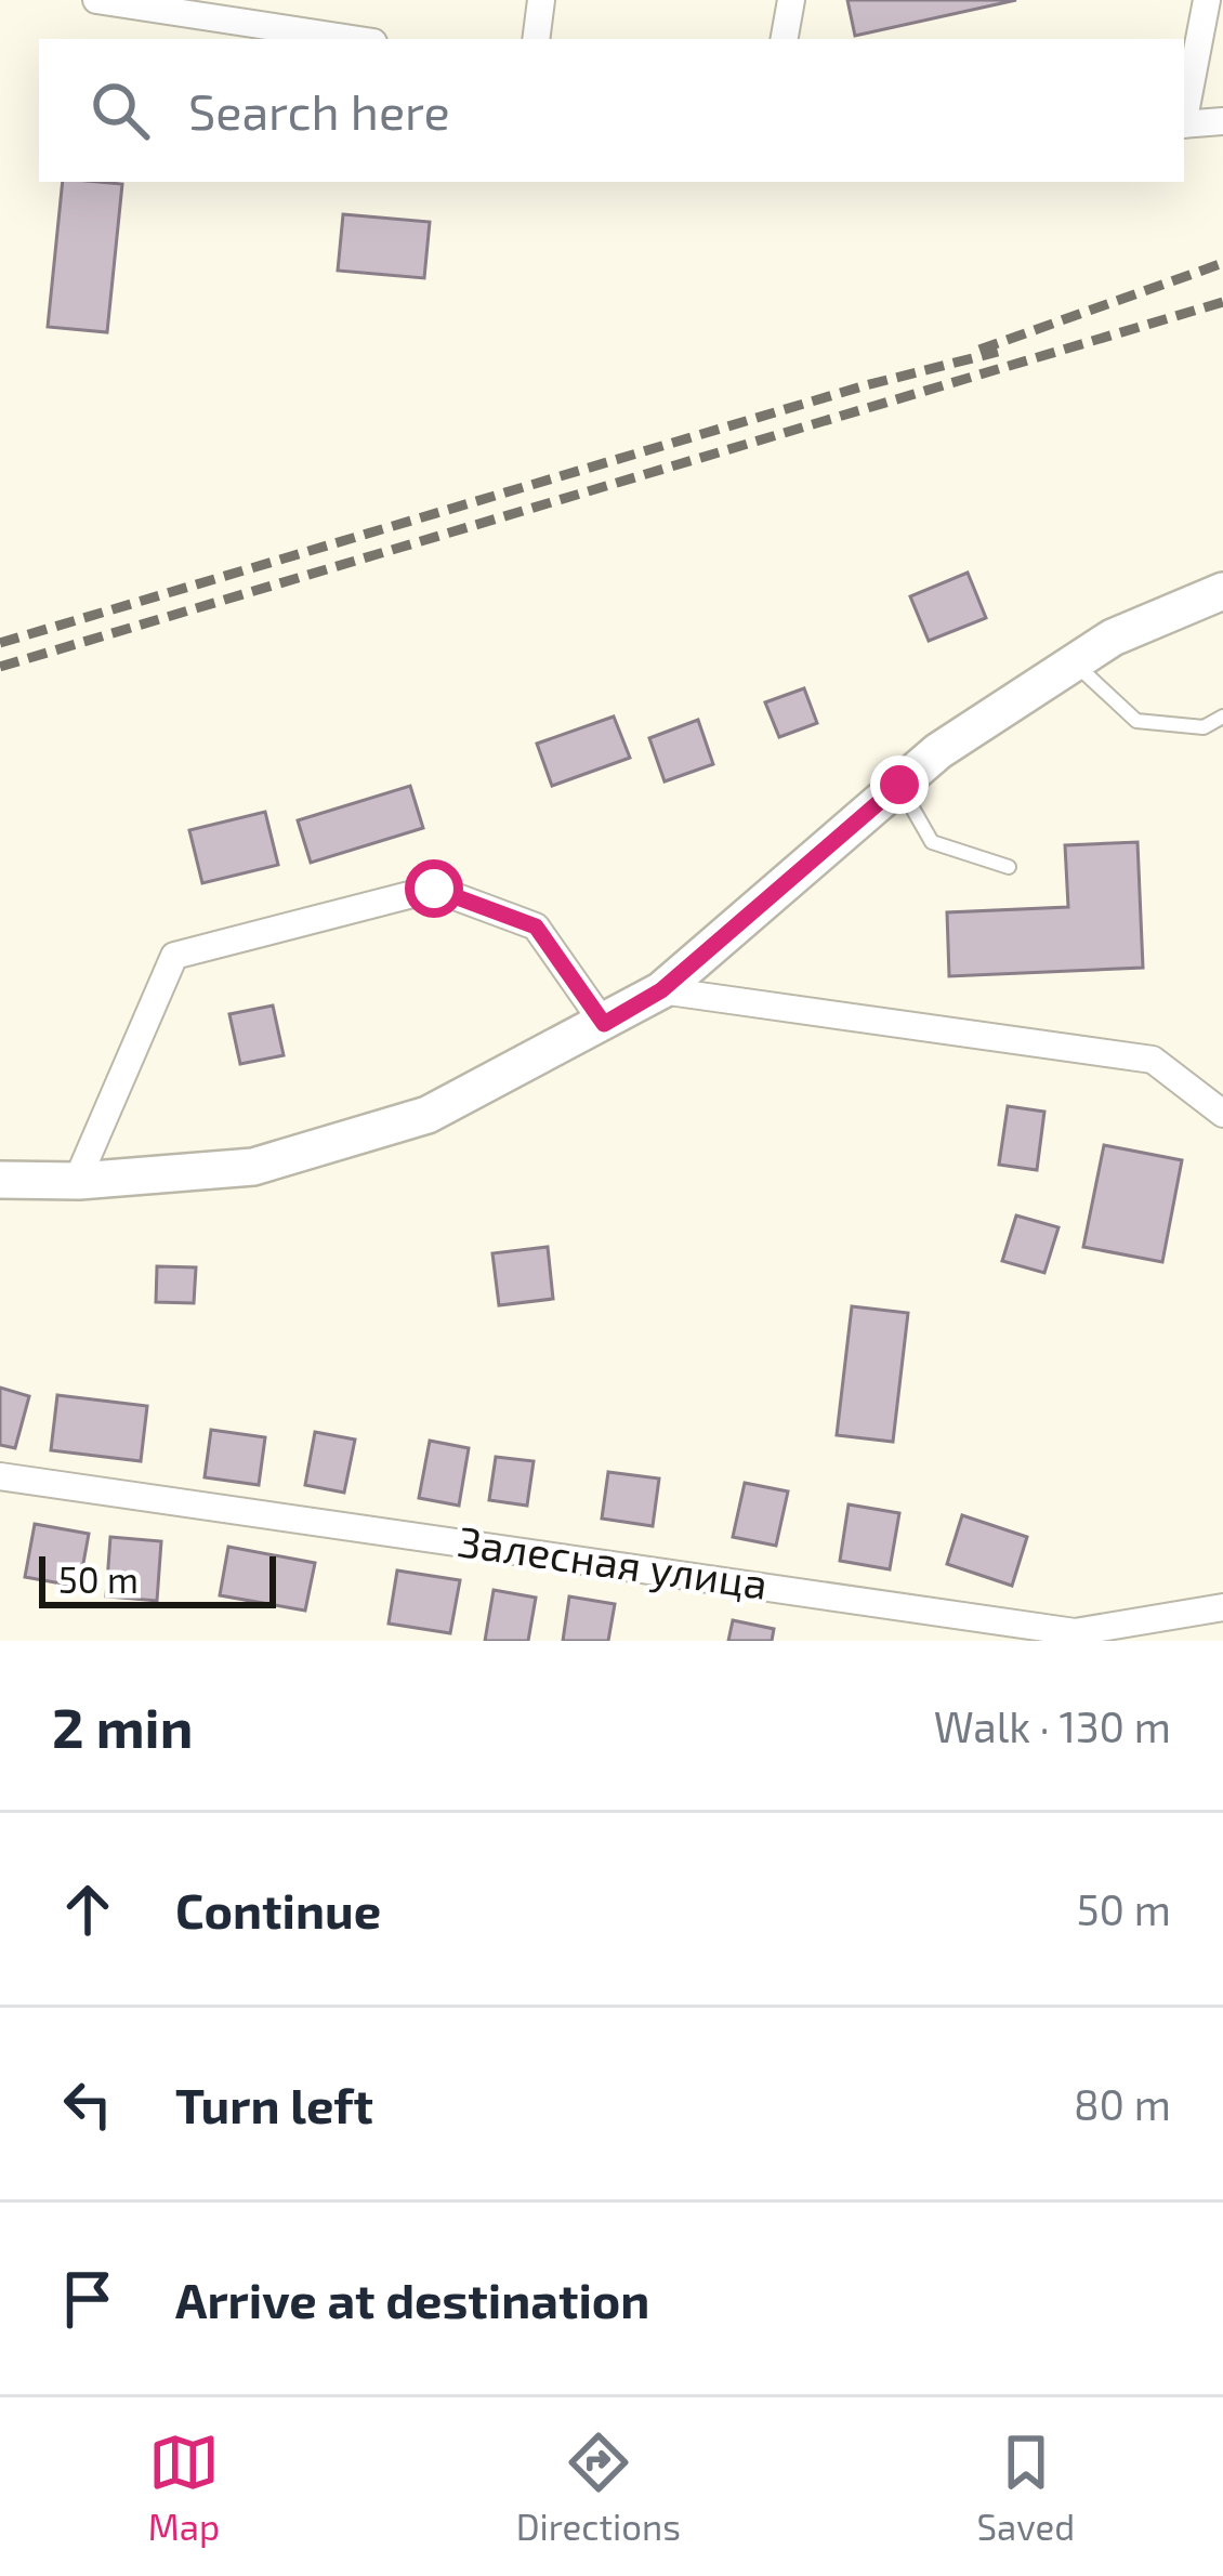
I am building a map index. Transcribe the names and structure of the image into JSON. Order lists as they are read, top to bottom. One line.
{"streets":{"street":["Залесная улица"]},"scale_bar":"50 m","page":{"search":"Search here","scale":"50 m","heading":["2 min","Walk · 130 m"],"list":[["Continue","50 m"],["Turn left","80 m"],"Arrive at destination"],"nav":["Map","Directions","Saved"]}}
